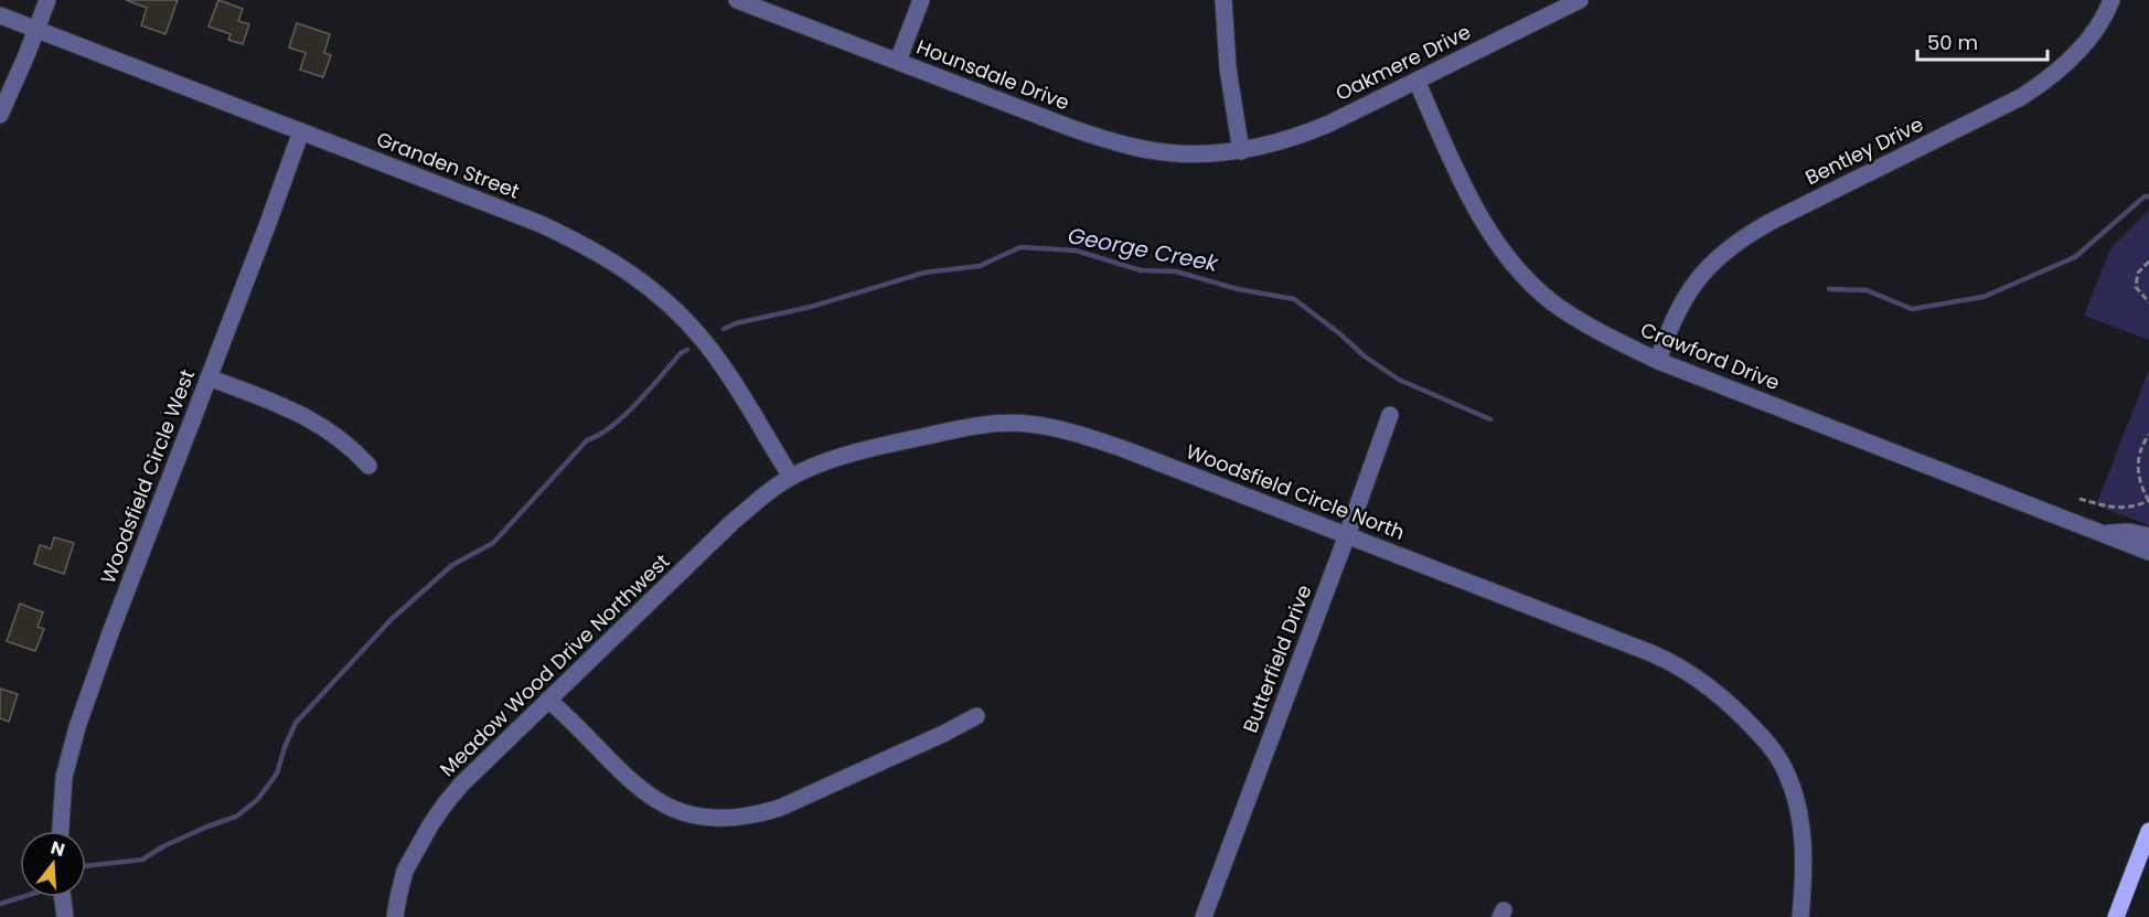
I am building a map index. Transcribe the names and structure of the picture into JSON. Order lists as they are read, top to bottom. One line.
{"streets":{"street":["Oakmere Drive","Hounsdale Drive","Bentley Drive","Granden Street","Crawford Drive","Woodsfield Circle West","Woodsfield Circle North","Butterfield Drive","Meadow Wood Drive Northwest"]},"crossings":[["Oakmere Drive","Hounsdale Drive"],["Oakmere Drive","Crawford Drive"],["Bentley Drive","Crawford Drive"],["Granden Street","Woodsfield Circle West"],["Granden Street","Woodsfield Circle North"],["Granden Street","Meadow Wood Drive Northwest"],["Woodsfield Circle North","Butterfield Drive"],["Woodsfield Circle North","Meadow Wood Drive Northwest"]],"water":["George Creek"],"scale_bar":"50 m","north":"top"}
